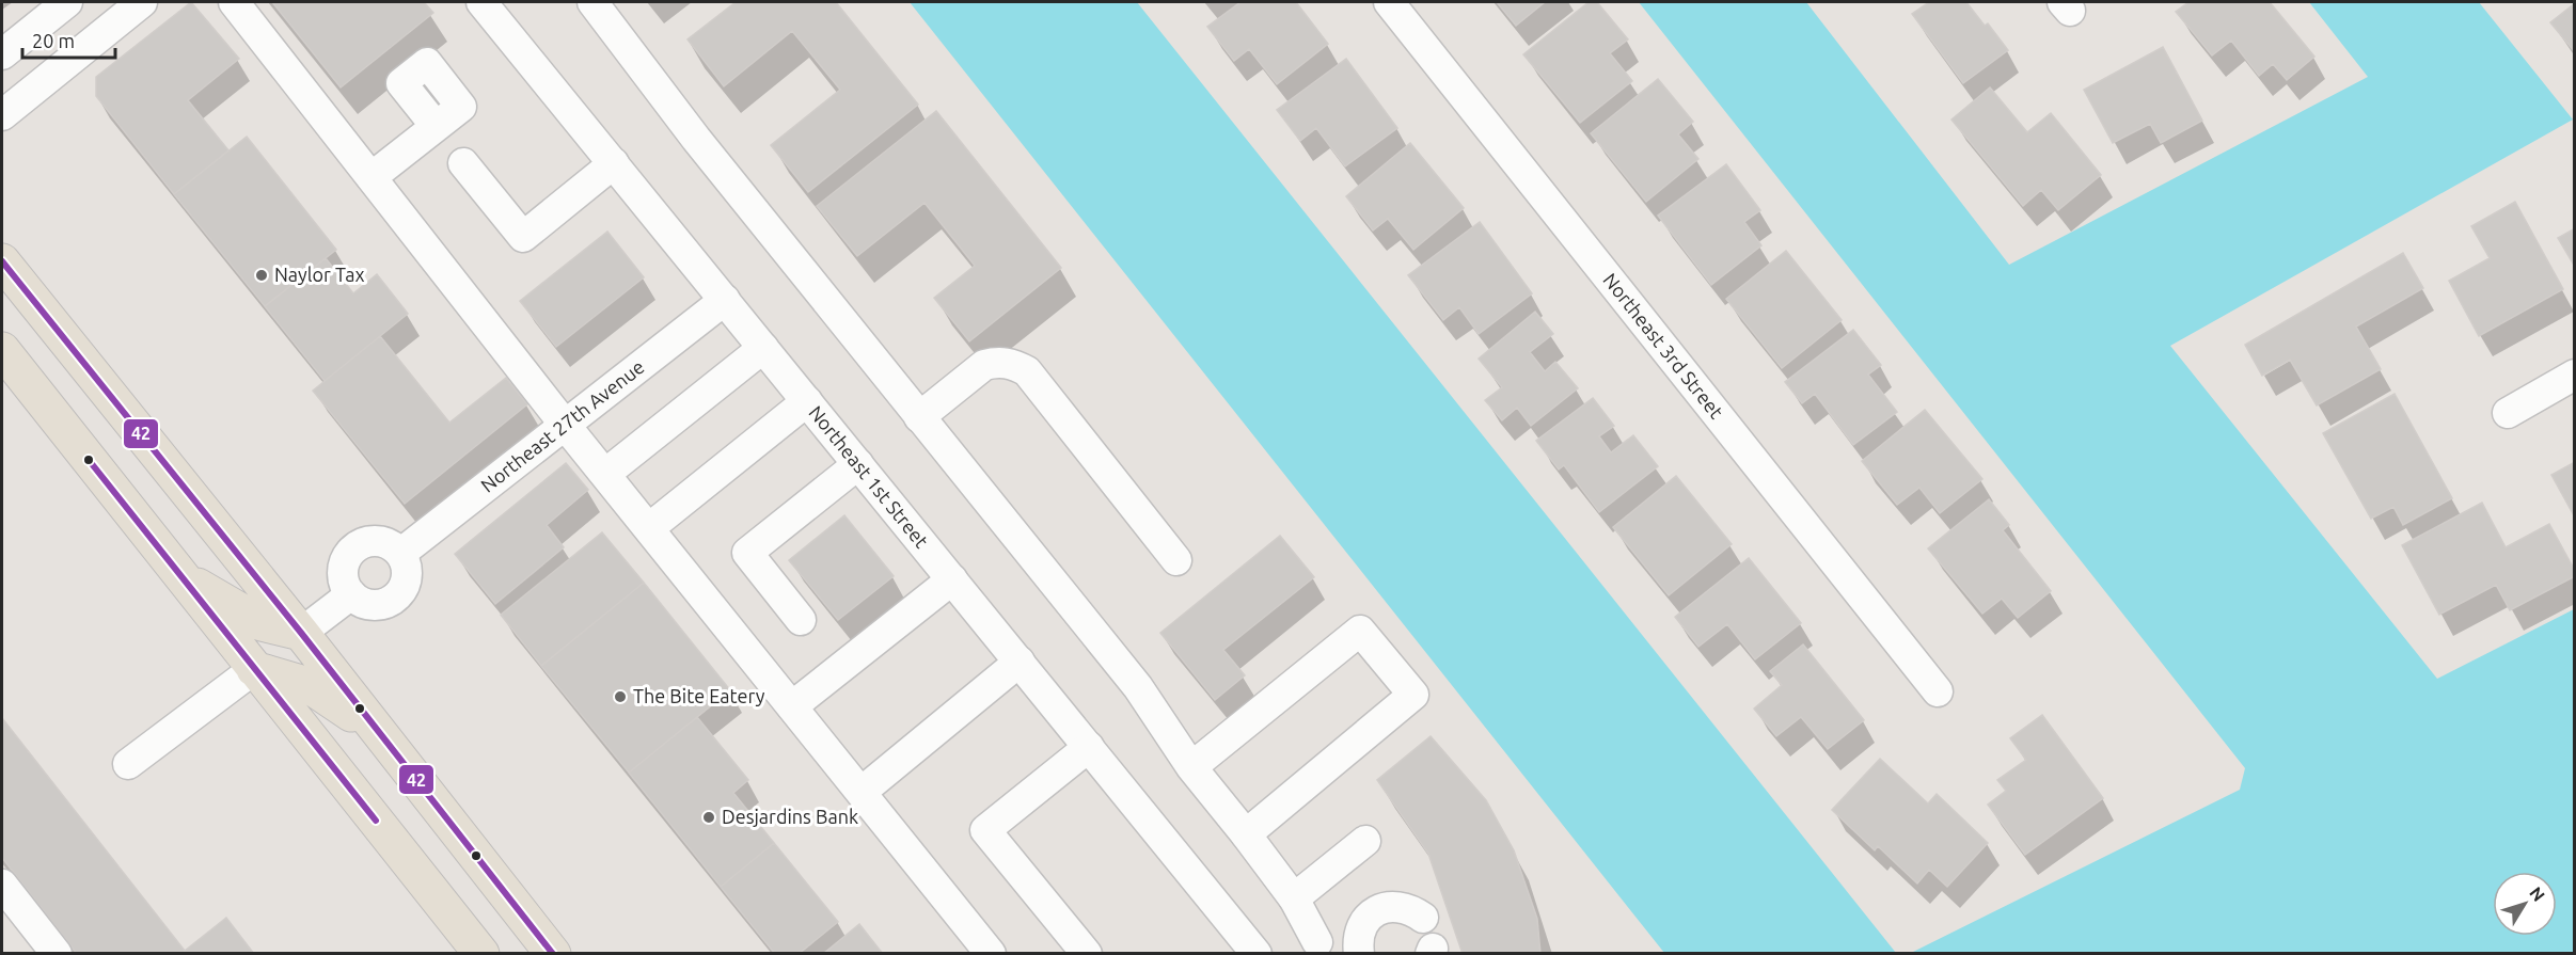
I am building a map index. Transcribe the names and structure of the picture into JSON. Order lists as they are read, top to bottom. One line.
{"streets":{"street":["Northeast 3rd Street","Northeast 27th Avenue","Northeast 1st Street"]},"crossings":[["Northeast 27th Avenue","Northeast 1st Street"]],"places":["Naylor Tax","The Bite Eatery","Desjardins Bank"],"lines":["transit line 42"],"scale_bar":"20 m","north":"top right"}
